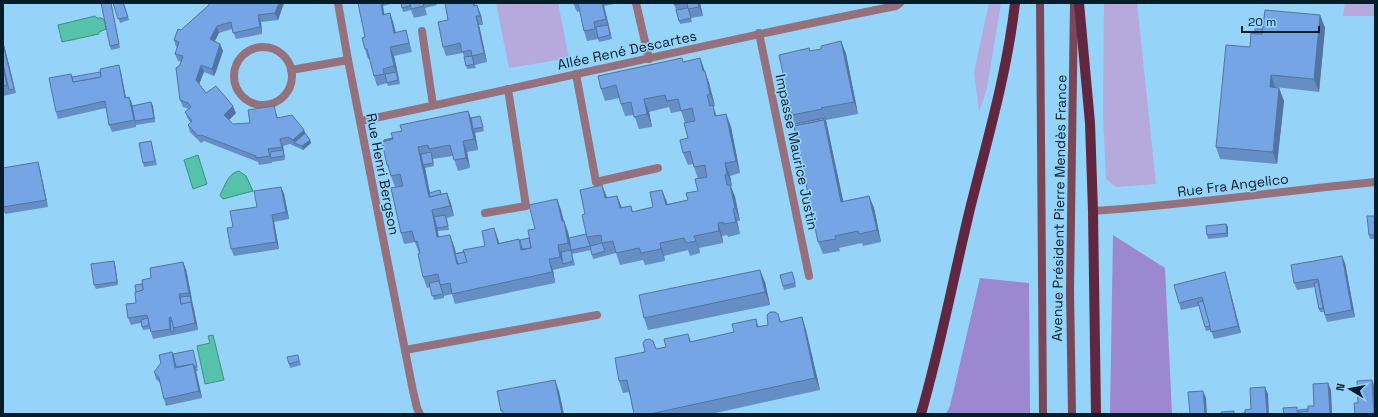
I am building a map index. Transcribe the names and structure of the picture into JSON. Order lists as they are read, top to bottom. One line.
{"streets":{"main road":["Avenue Président Pierre Mendès France"],"street":["Allée René Descartes","Impasse Maurice Justin","Rue Henri Bergson","Rue Fra Angelico"]},"crossings":[["Allée René Descartes","Impasse Maurice Justin"],["Allée René Descartes","Rue Henri Bergson"]],"scale_bar":"20 m","north":"left"}
